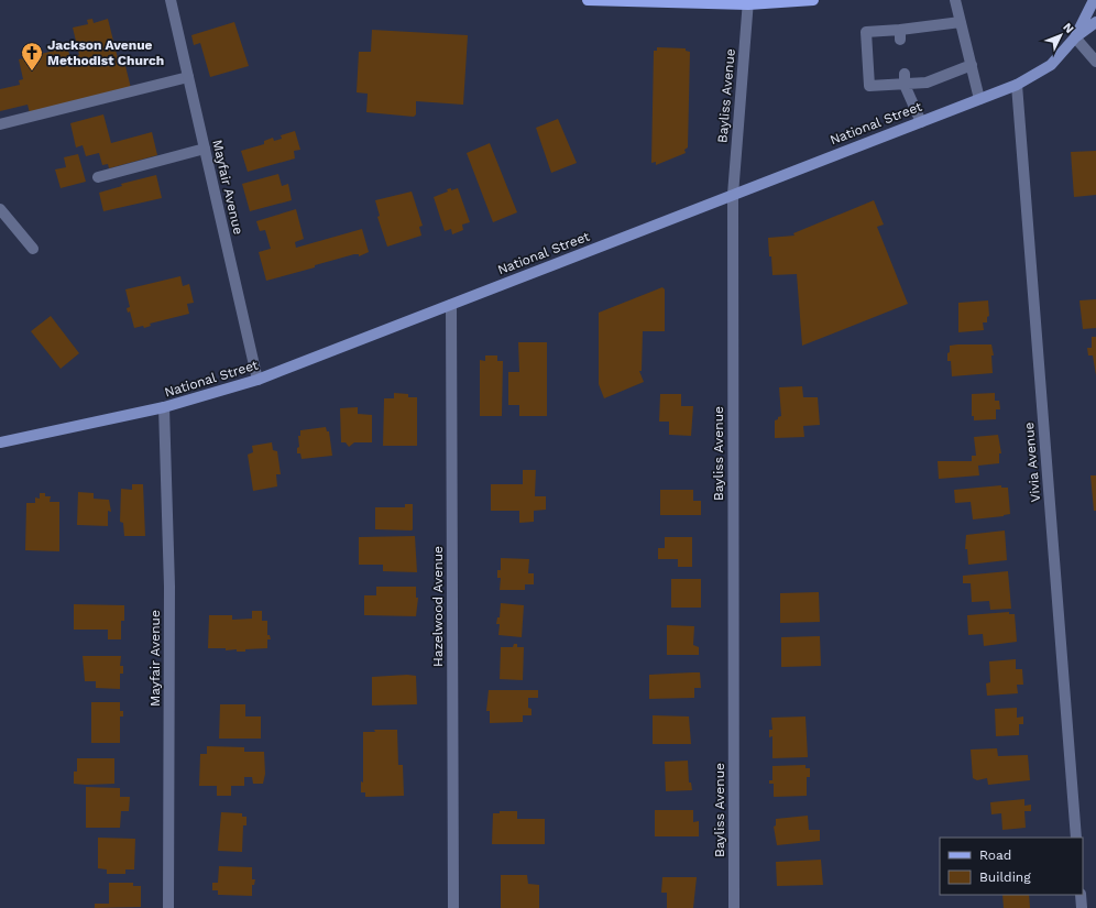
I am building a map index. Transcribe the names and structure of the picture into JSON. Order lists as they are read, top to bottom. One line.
{"streets":{"main road":["National Street"],"street":["Bayliss Avenue","Mayfair Avenue","Vivia Avenue","Hazelwood Avenue"]},"crossings":[["Bayliss Avenue","National Street"],["National Street","Mayfair Avenue"],["National Street","Vivia Avenue"],["National Street","Hazelwood Avenue"]],"places":{"church":["Jackson Avenue Methodist Church"]},"legend":["Road","Building"],"north":"top right"}
